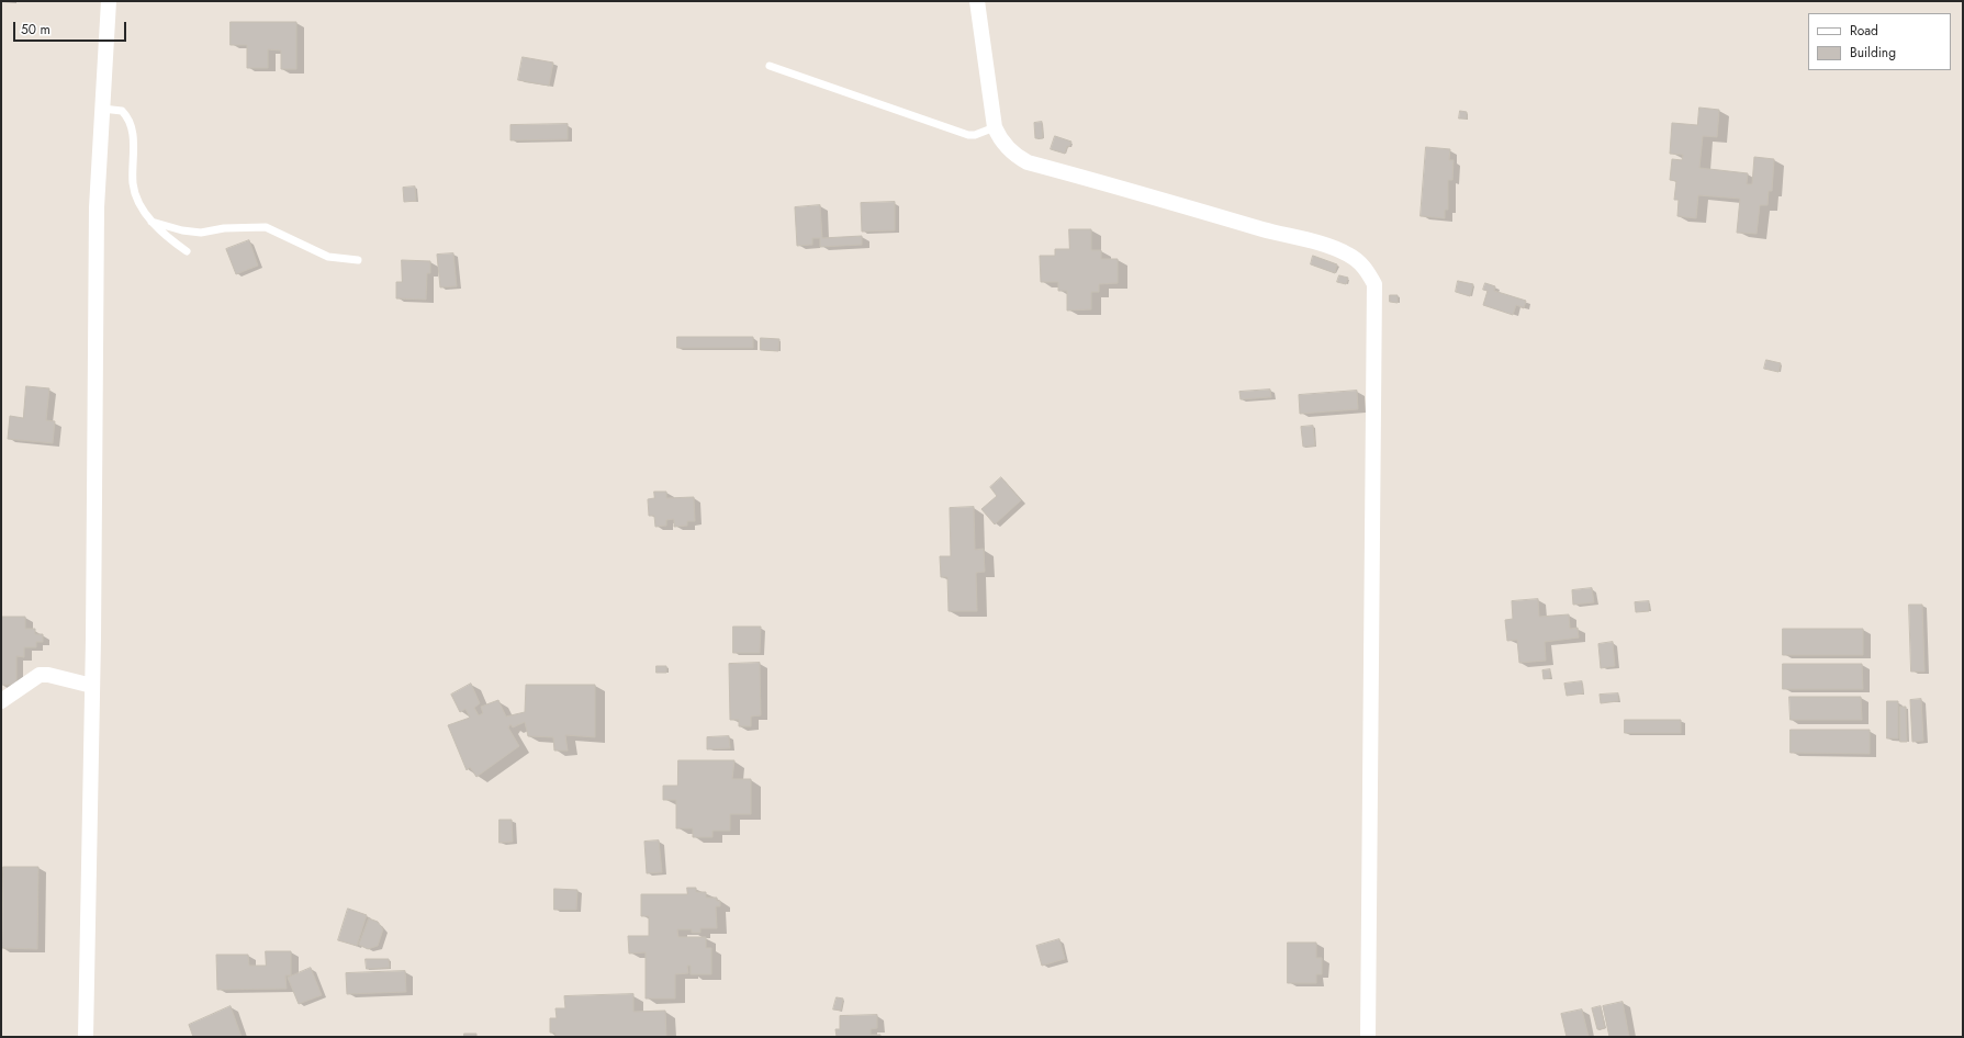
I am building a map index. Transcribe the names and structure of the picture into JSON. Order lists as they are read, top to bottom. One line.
{"legend":["Road","Building"],"scale_bar":"50 m"}
